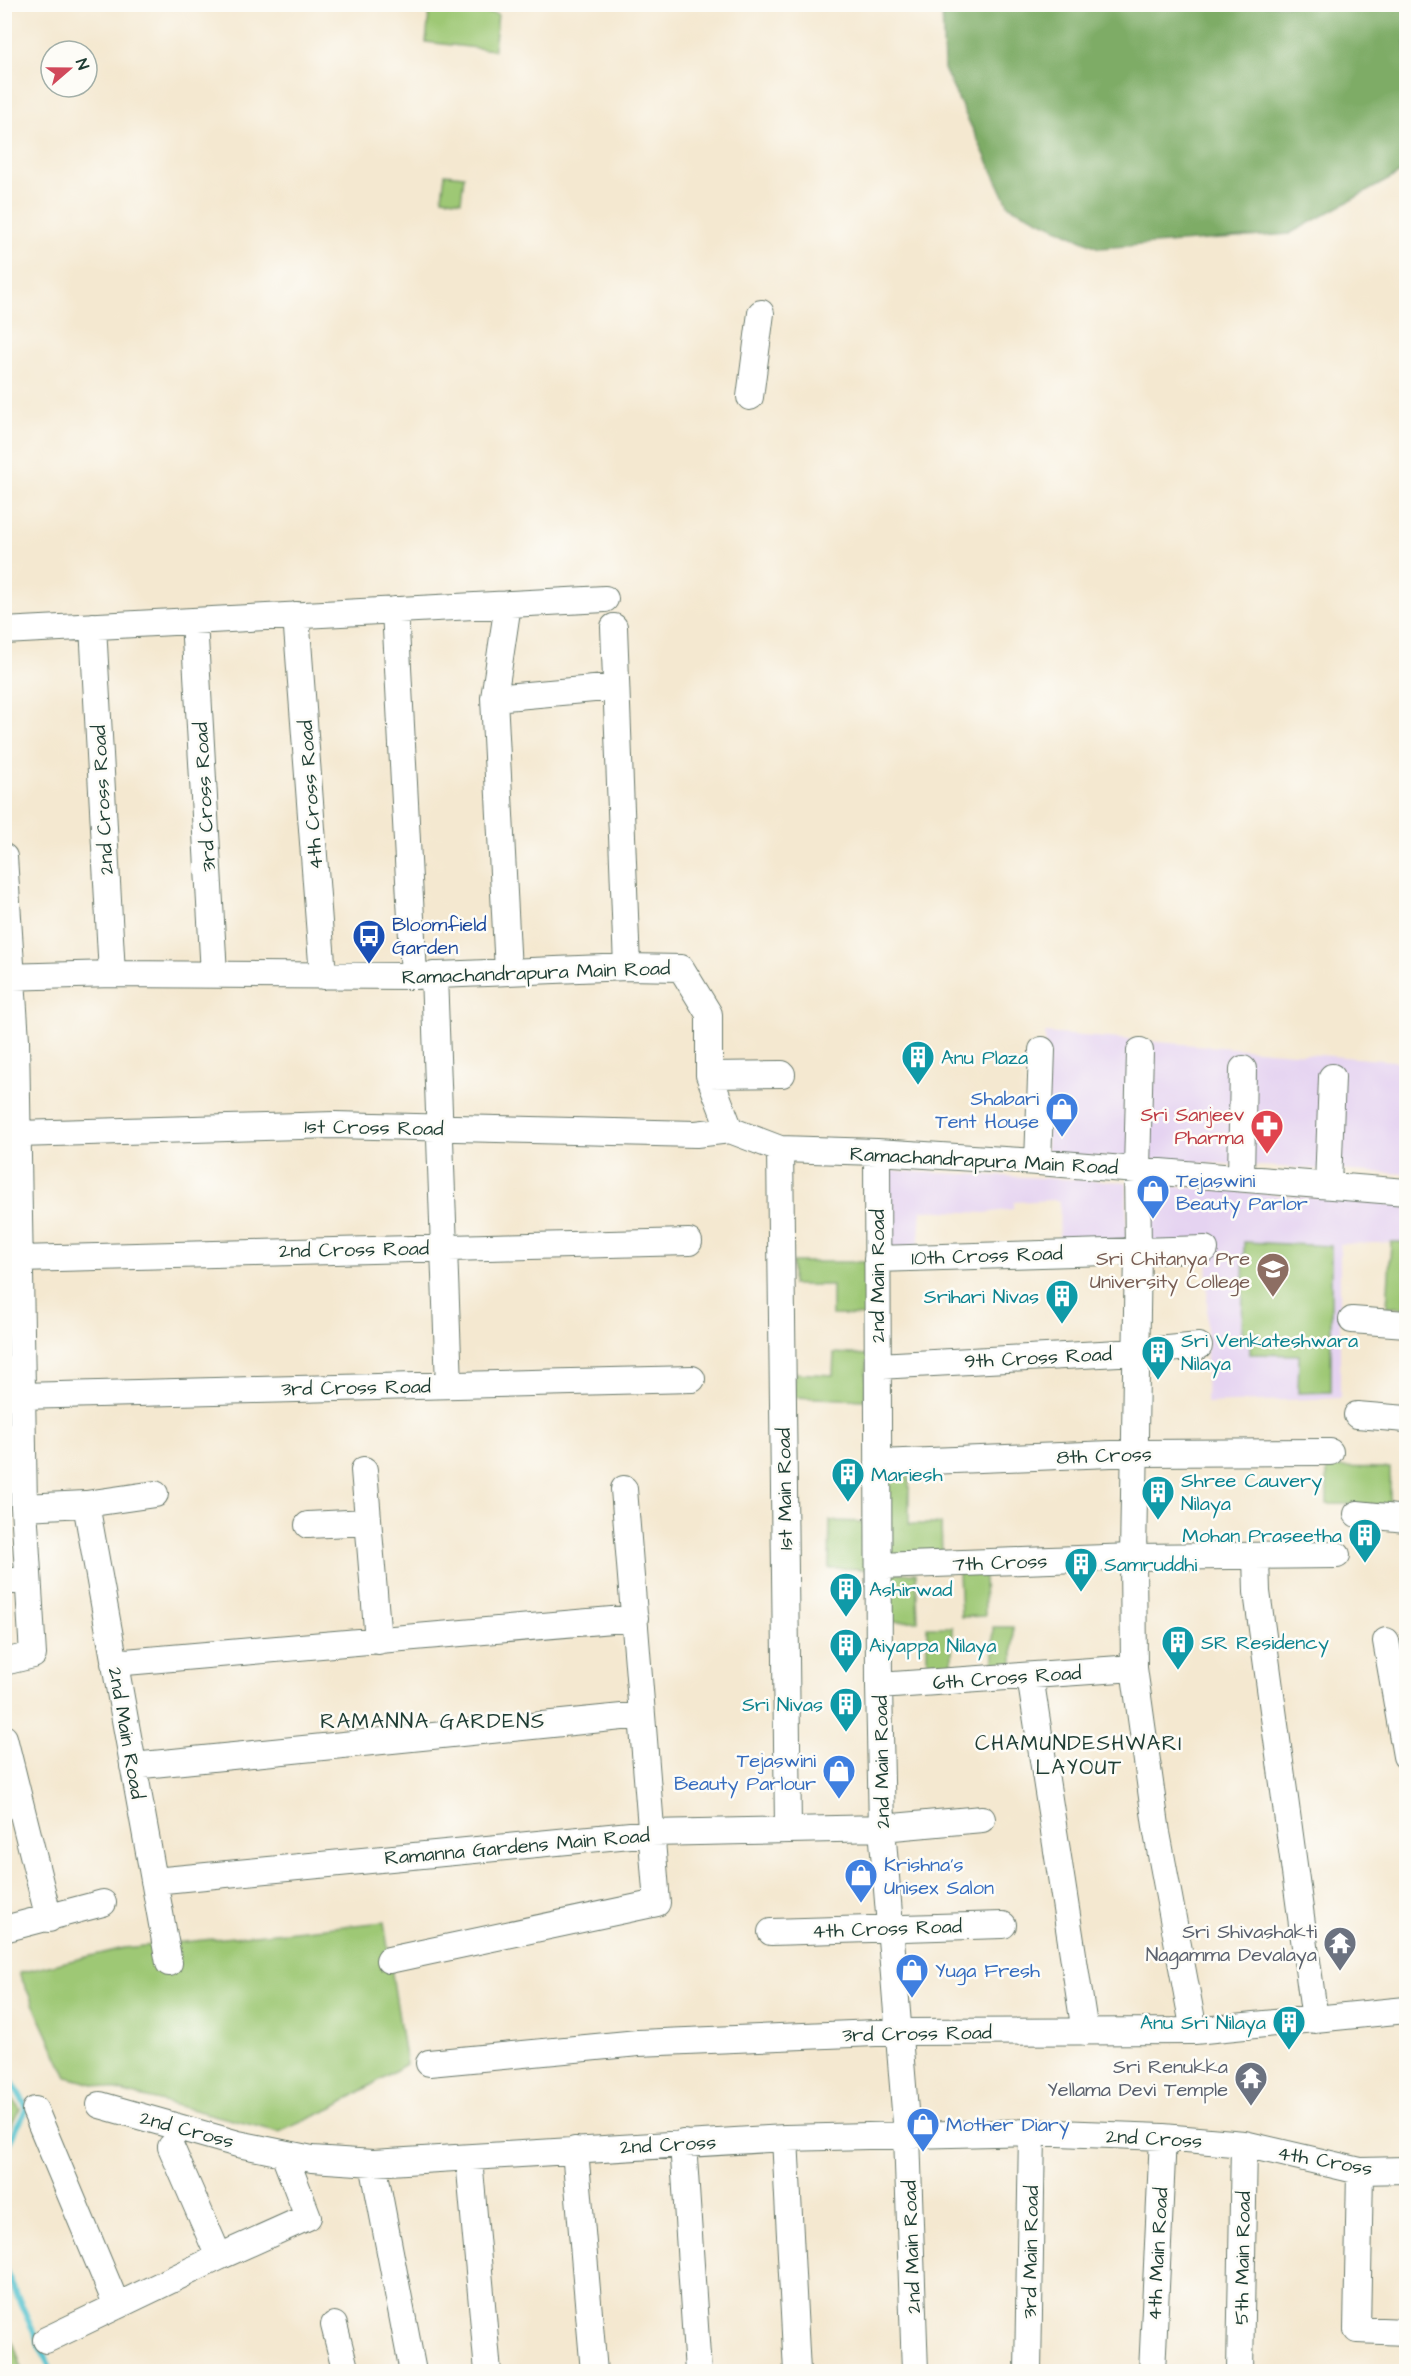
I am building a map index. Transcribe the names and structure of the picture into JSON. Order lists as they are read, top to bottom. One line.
{"streets":{"street":["4th Cross Road","3rd Cross Road","2nd Cross Road","Ramachandrapura Main Road","1st Cross Road","10th Cross Road","2nd Main Road","9th Cross Road","8th Cross","1st Main Road","7th Cross","6th Cross Road","Ramanna Gardens Main Road","2nd Cross","4th Cross","3rd Main Road","4th Main Road","5th Main Road"]},"crossings":[["4th Cross Road","Ramachandrapura Main Road"],["4th Cross Road","2nd Main Road"],["3rd Cross Road","Ramachandrapura Main Road"],["3rd Cross Road","2nd Main Road"],["2nd Cross Road","Ramachandrapura Main Road"],["Ramachandrapura Main Road","1st Cross Road"],["Ramachandrapura Main Road","2nd Main Road"],["Ramachandrapura Main Road","1st Main Road"],["10th Cross Road","2nd Main Road"],["2nd Main Road","9th Cross Road"],["2nd Main Road","8th Cross"],["2nd Main Road","7th Cross"],["2nd Main Road","6th Cross Road"],["2nd Main Road","Ramanna Gardens Main Road"],["2nd Main Road","2nd Cross"],["1st Main Road","Ramanna Gardens Main Road"],["2nd Cross","4th Cross"],["2nd Cross","3rd Main Road"],["2nd Cross","4th Main Road"],["2nd Cross","5th Main Road"],["4th Cross","5th Main Road"]],"districts":["RAMANNA GARDENS","CHAMUNDESHWARI LAYOUT"],"places":{"bus stop":["Bloomfield Garden"],"building":["Anu Plaza","Srihari Nivas","Sri Venkateshwara Nilaya","Mariesh","Shree Cauvery Nilaya","Mohan Praseetha","Samruddhi","Ashirwad","SR Residency","Aiyappa Nilaya","Sri Nivas","Anu Sri Nilaya"],"shop":["Shabari Tent House","Tejaswini Beauty Parlor","Tejaswini Beauty Parlour","Krishna's Unisex Salon","Yuga Fresh","Mother Diary"],"pharmacy":["Sri Sanjeev Pharma"],"school or university":["Sri Chitanya Pre University College"],"temple":["Sri Shivashakti Nagamma Devalaya","Sri Renukka Yellama Devi Temple"]},"north":"right"}
